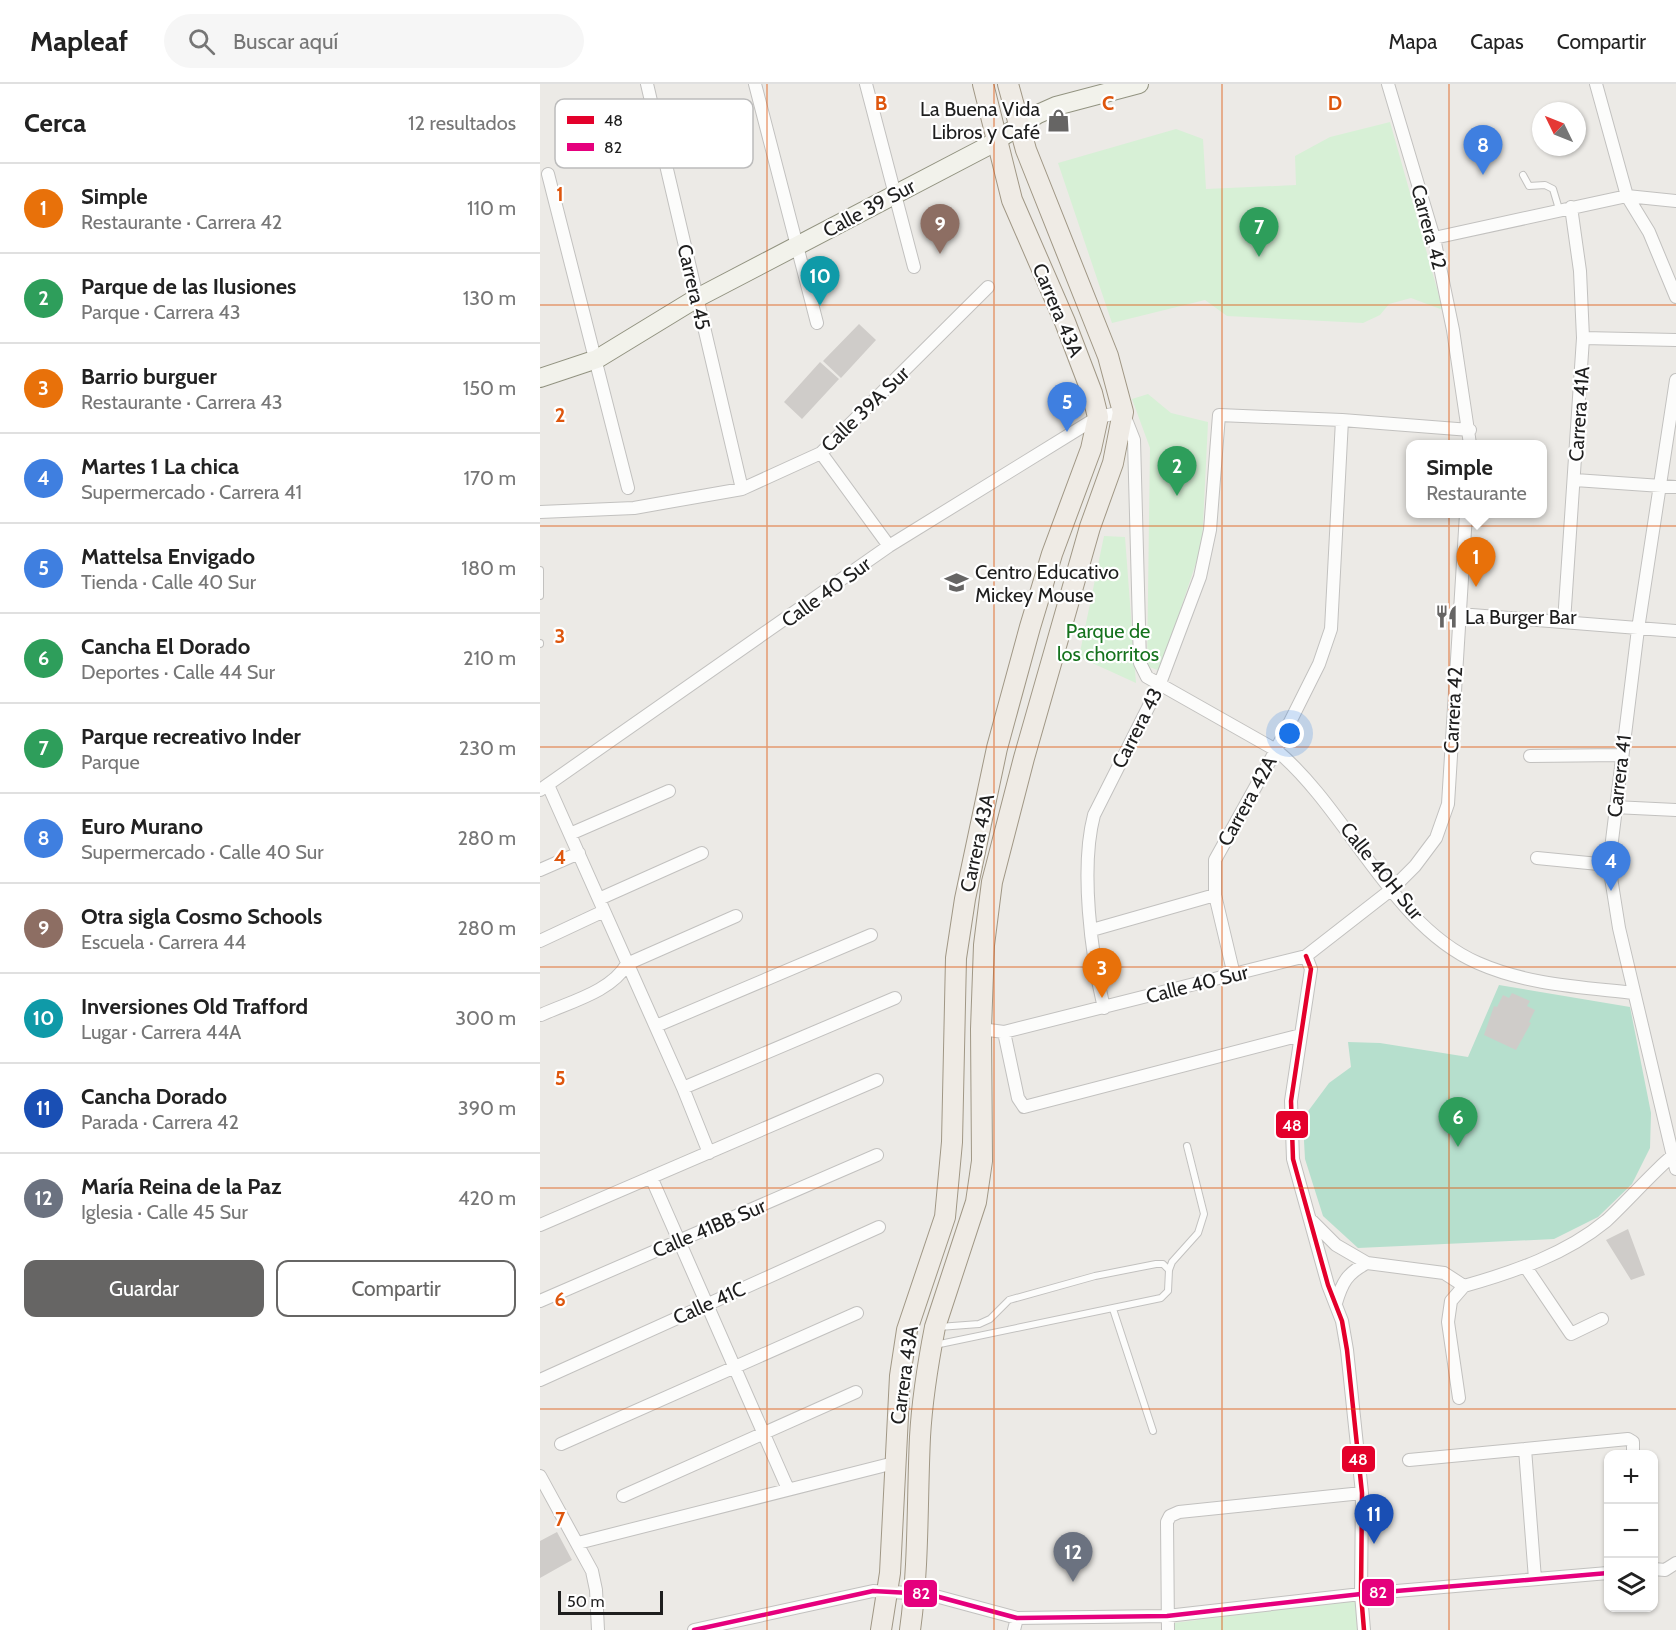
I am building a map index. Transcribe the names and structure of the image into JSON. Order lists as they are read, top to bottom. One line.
{"streets":{"main road":["Carrera 43A"],"street":["Calle 39 Sur","Carrera 42","Carrera 45","Calle 39A Sur","Carrera 41A","Calle 40 Sur","Carrera 43","Carrera 41","Carrera 42A","Calle 40H Sur","Calle 41BB Sur","Calle 41C"]},"crossings":[["Calle 39 Sur","Carrera 45"],["Calle 39 Sur","Carrera 43A"],["Carrera 42","Calle 40 Sur"],["Carrera 42","Calle 40H Sur"],["Carrera 45","Calle 39A Sur"],["Carrera 43A","Calle 40 Sur"],["Carrera 43A","Carrera 43"],["Carrera 43A","Calle 40H Sur"],["Calle 40 Sur","Carrera 43"],["Calle 40 Sur","Carrera 42A"],["Calle 40 Sur","Calle 40H Sur"],["Carrera 43","Carrera 42A"],["Carrera 43","Calle 40H Sur"],["Carrera 41","Calle 40H Sur"],["Carrera 42A","Calle 40H Sur"]],"parks":["Parque de los chorritos"],"places":{"shop":["La Buena Vida Libros y Café"],"school or university":["Centro Educativo Mickey Mouse"],"restaurant":["La Burger Bar"]},"lines":["transit line 48","transit line 82"],"legend":["48","82"],"scale_bar":"50 m","north":"top left","page":{"header":"Mapleaf","search":"Buscar aquí","nav":["Mapa","Capas","Compartir"],"heading":["Cerca","12 resultados"],"pins":["8","9","7","10","5","2","1","4","3","6","11","12"],"list":[{"mark":"1","name":"Simple","note":"Restaurante · Carrera 42","value":"110 m"},{"mark":"2","name":"Parque de las Ilusiones","note":"Parque · Carrera 43","value":"130 m"},{"mark":"3","name":"Barrio burguer","note":"Restaurante · Carrera 43","value":"150 m"},{"mark":"4","name":"Martes 1 La chica","note":"Supermercado · Carrera 41","value":"170 m"},{"mark":"5","name":"Mattelsa Envigado","note":"Tienda · Calle 40 Sur","value":"180 m"},{"mark":"6","name":"Cancha El Dorado","note":"Deportes · Calle 44 Sur","value":"210 m"},{"mark":"7","name":"Parque recreativo Inder","note":"Parque","value":"230 m"},{"mark":"8","name":"Euro Murano","note":"Supermercado · Calle 40 Sur","value":"280 m"},{"mark":"9","name":"Otra sigla Cosmo Schools","note":"Escuela · Carrera 44","value":"280 m"},{"mark":"10","name":"Inversiones Old Trafford","note":"Lugar · Carrera 44A","value":"300 m"},{"mark":"11","name":"Cancha Dorado","note":"Parada · Carrera 42","value":"390 m"},{"mark":"12","name":"María Reina de la Paz","note":"Iglesia · Calle 45 Sur","value":"420 m"}],"popup":["Simple","Restaurante"],"buttons":["Guardar","Compartir"],"map_buttons":["+","−"],"scale":"50 m"},"grid":{"columns":["B","C","D"],"rows":["1","2","3","4","5","6","7"]}}
